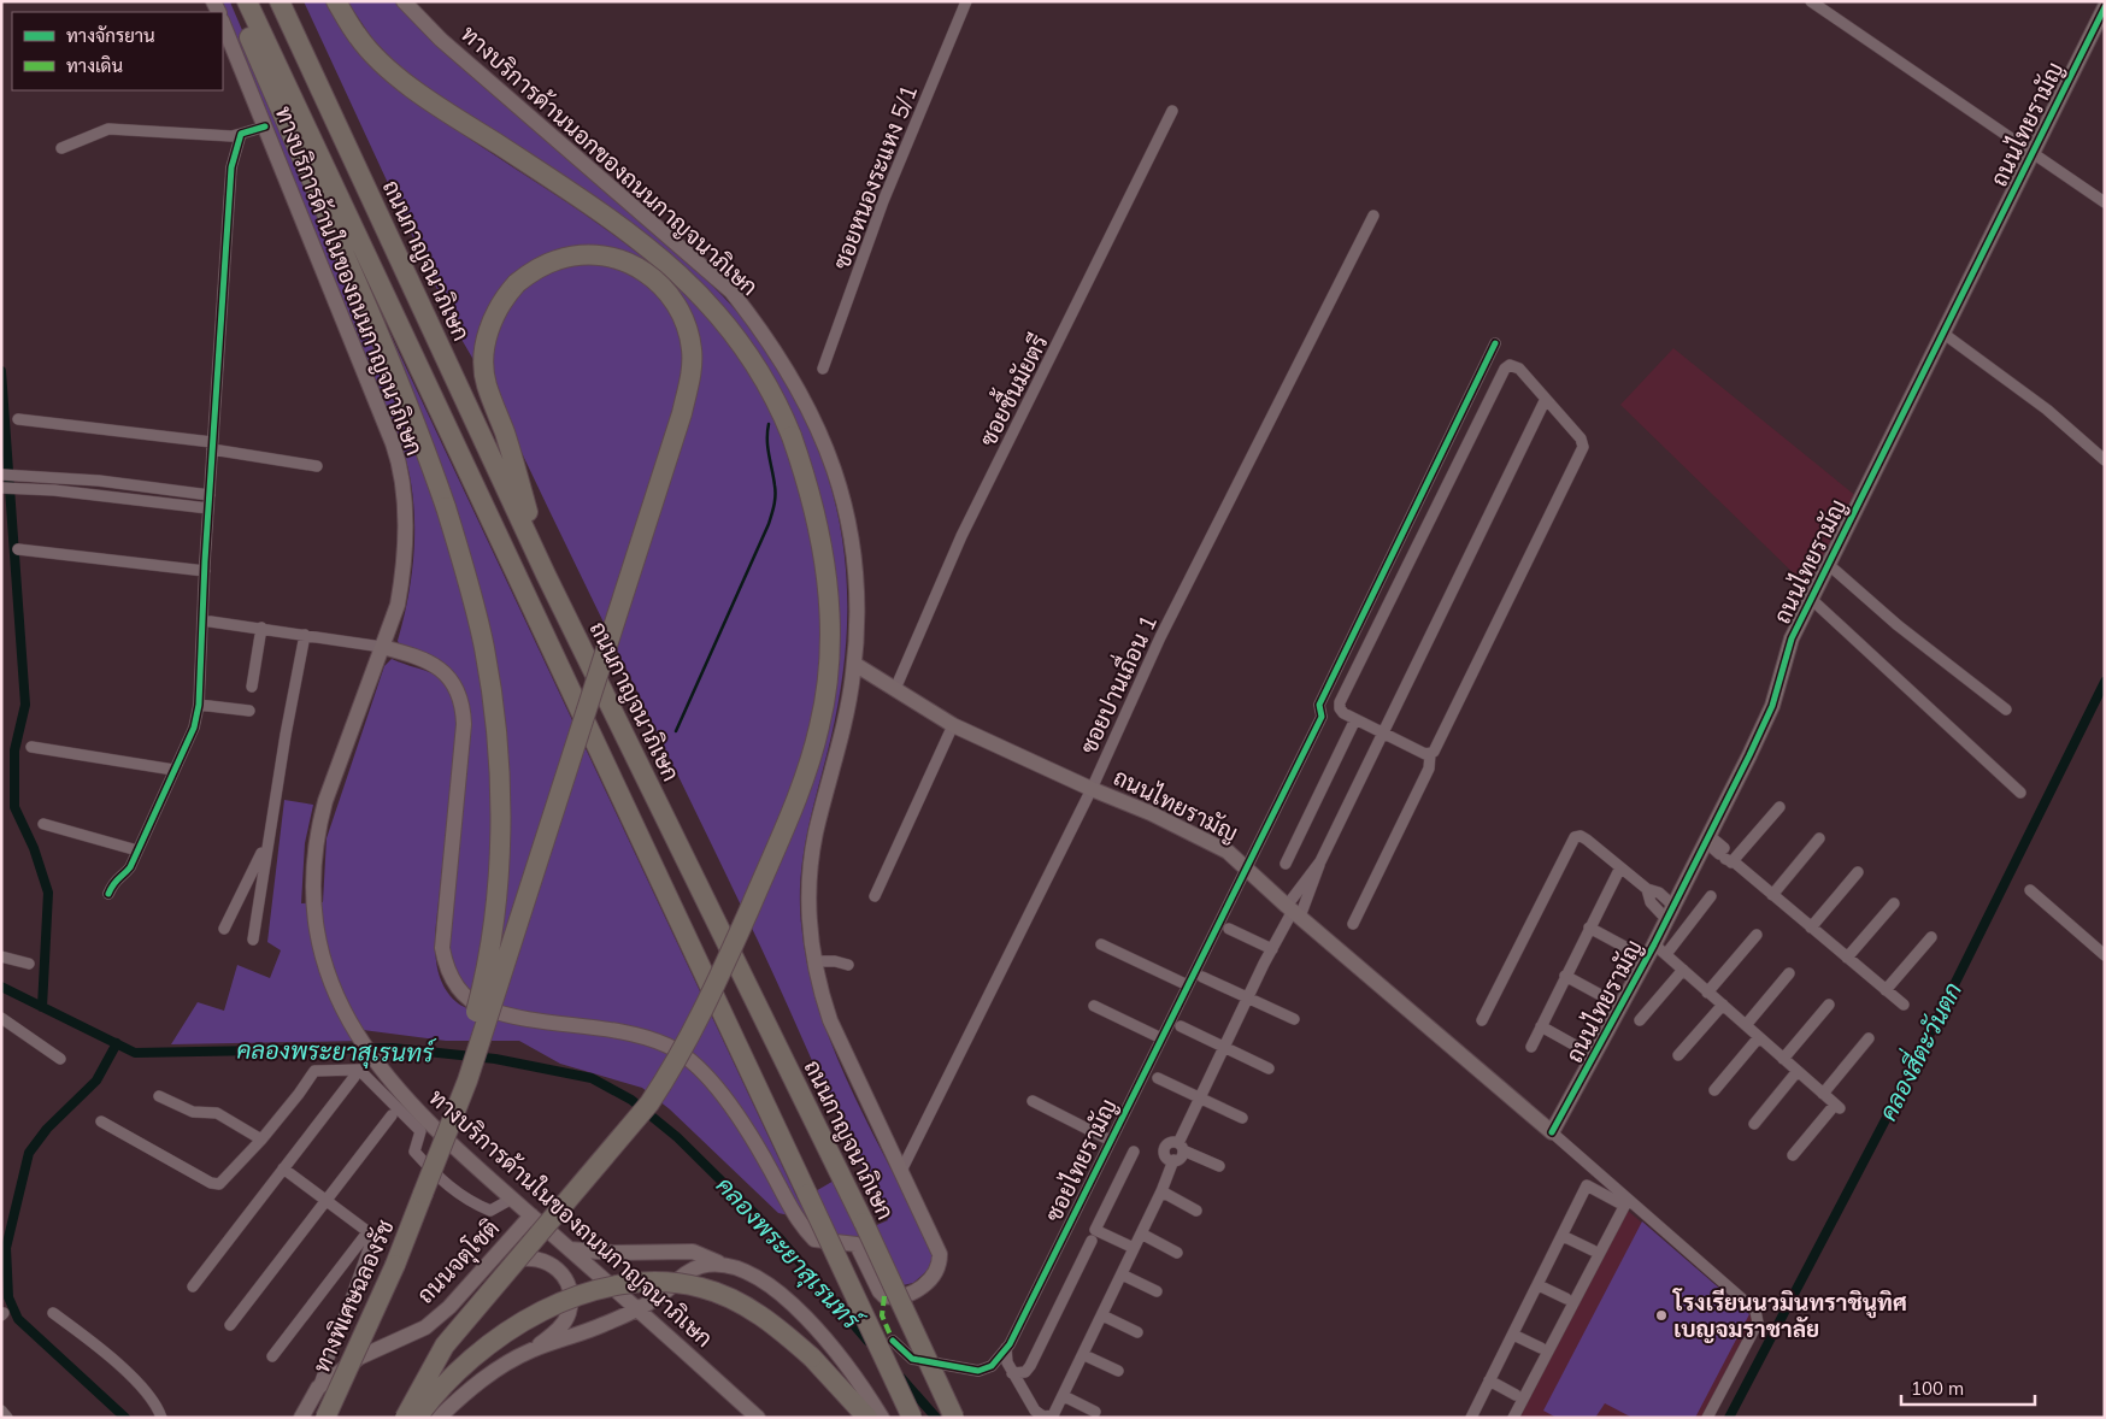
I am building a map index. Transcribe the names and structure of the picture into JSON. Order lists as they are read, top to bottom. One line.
{"streets":{"highway":["ถนนกาญจนาภิเษก","ทางพิเศษฉลองรัช"],"main road":["ถนนไทยรามัญ","ทางบริการด้านนอกของถนนกาญจนาภิเษก","ทางบริการด้านในของถนนกาญจนาภิเษก","ถนนจตุโชติ"],"street":["ซอยหนองระแหง 5/1","ซอยชื้นมัยตรี","ซอยปานเถื่อน 1","ซอยไทยรามัญ"]},"crossings":[["ถนนไทยรามัญ","ทางบริการด้านนอกของถนนกาญจนาภิเษก"],["ถนนไทยรามัญ","ซอยชื้นมัยตรี"],["ถนนไทยรามัญ","ซอยปานเถื่อน 1"],["ถนนไทยรามัญ","ซอยไทยรามัญ"],["ทางบริการด้านนอกของถนนกาญจนาภิเษก","ทางบริการด้านในของถนนกาญจนาภิเษก"],["ทางบริการด้านนอกของถนนกาญจนาภิเษก","ซอยปานเถื่อน 1"],["ทางบริการด้านในของถนนกาญจนาภิเษก","ถนนจตุโชติ"]],"water":["คลองพระยาสุเรนทร์","คลองสี่ตะวันตก"],"places":["โรงเรียนนวมินทราชินูทิศ เบญจมราชาลัย"],"legend":["ทางจักรยาน","ทางเดิน"],"scale_bar":"100 m"}
